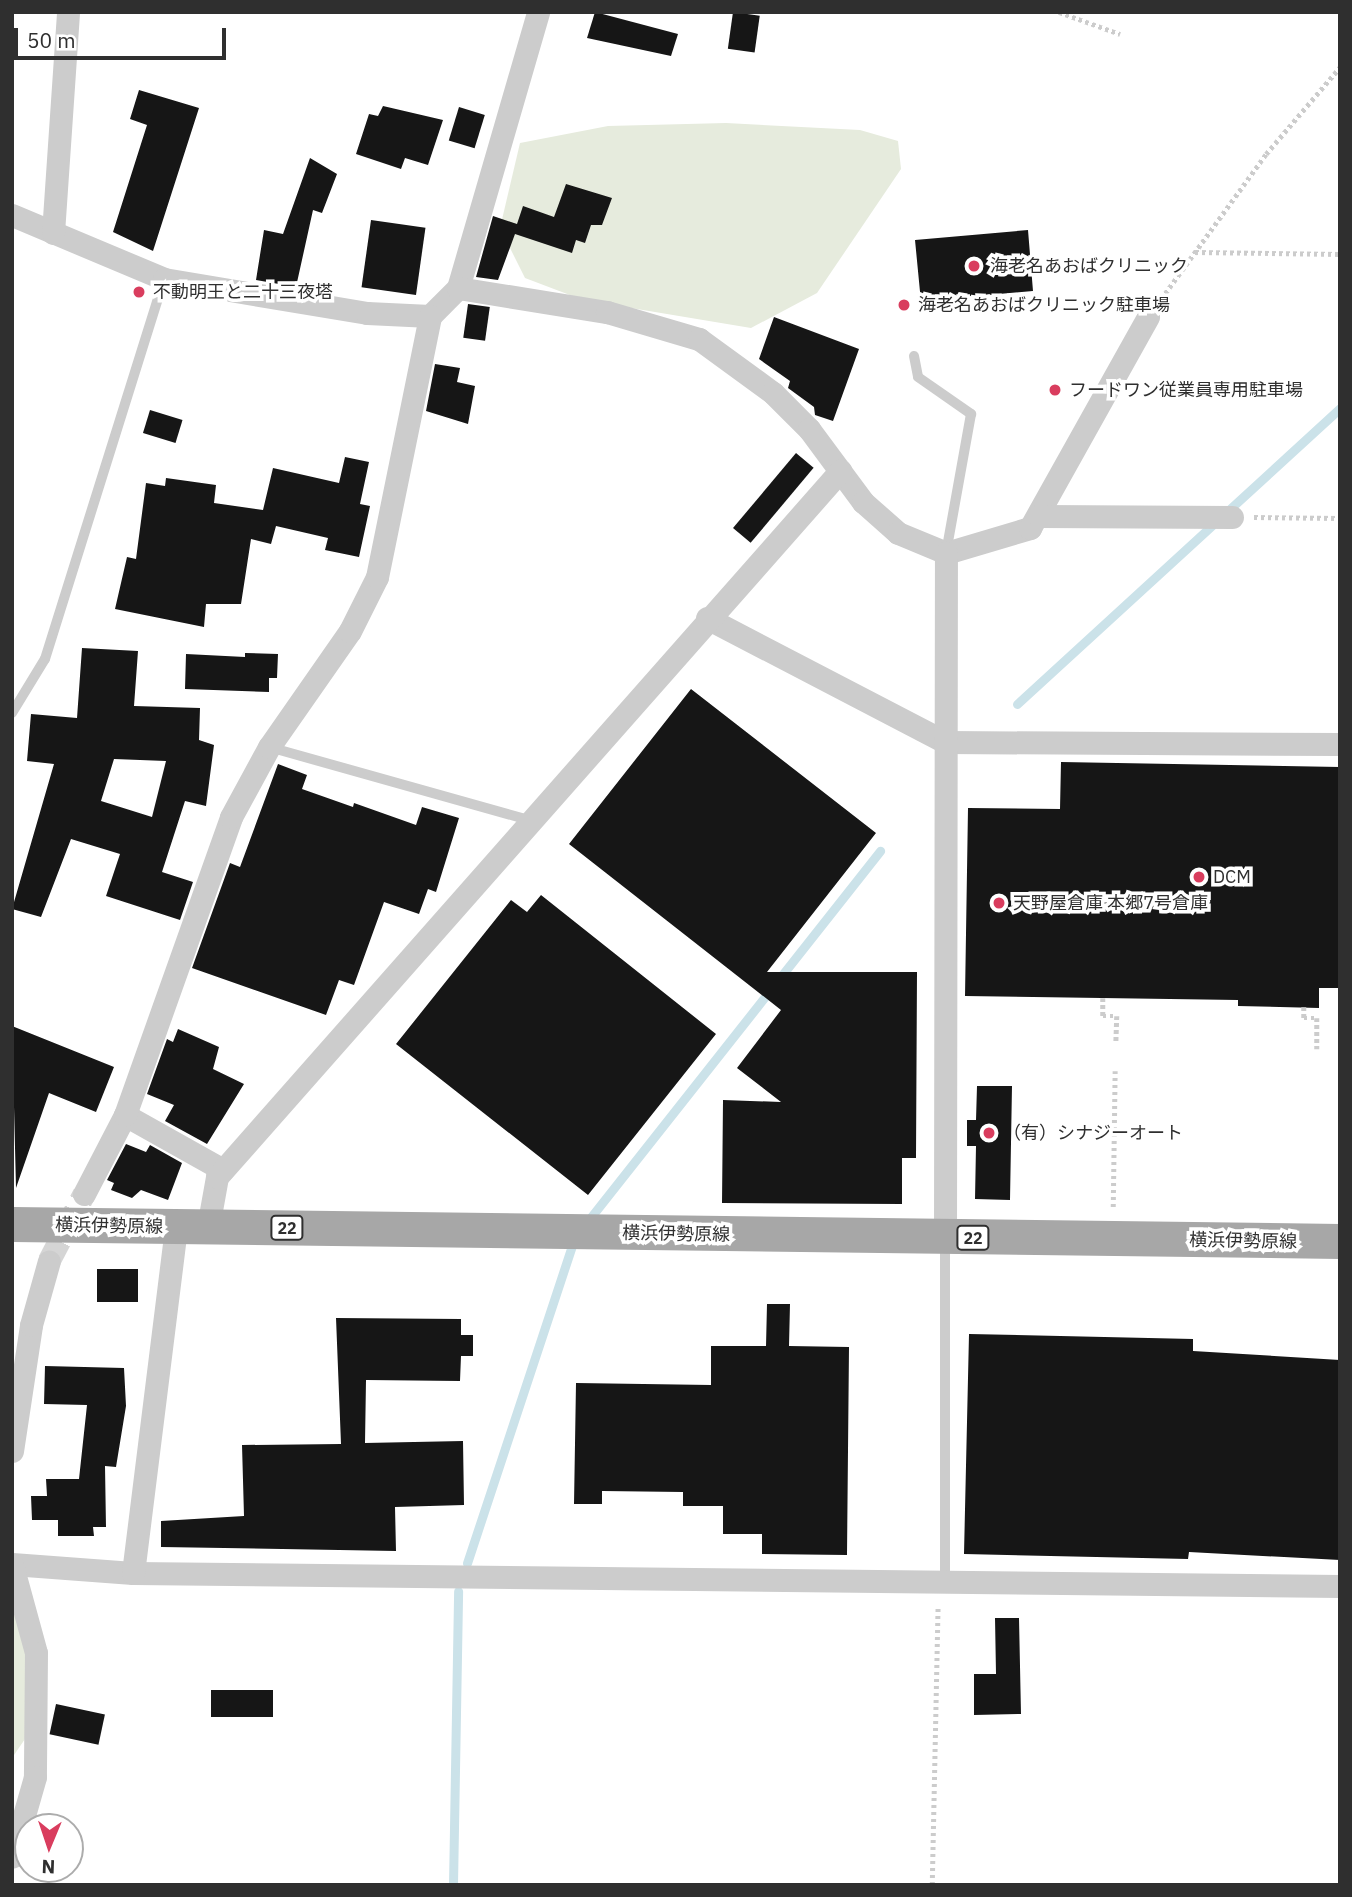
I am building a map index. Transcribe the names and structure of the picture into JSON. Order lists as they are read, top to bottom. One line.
{"streets":{"main road":["横浜伊勢原線","22"]},"places":["海老名あおばクリニック","不動明王と二十三夜塔","海老名あおばクリニック駐車場","フードワン従業員専用駐車場","DCM","天野屋倉庫 本郷7号倉庫","（有）シナジーオート"],"scale_bar":"50 m","north":"bottom"}
